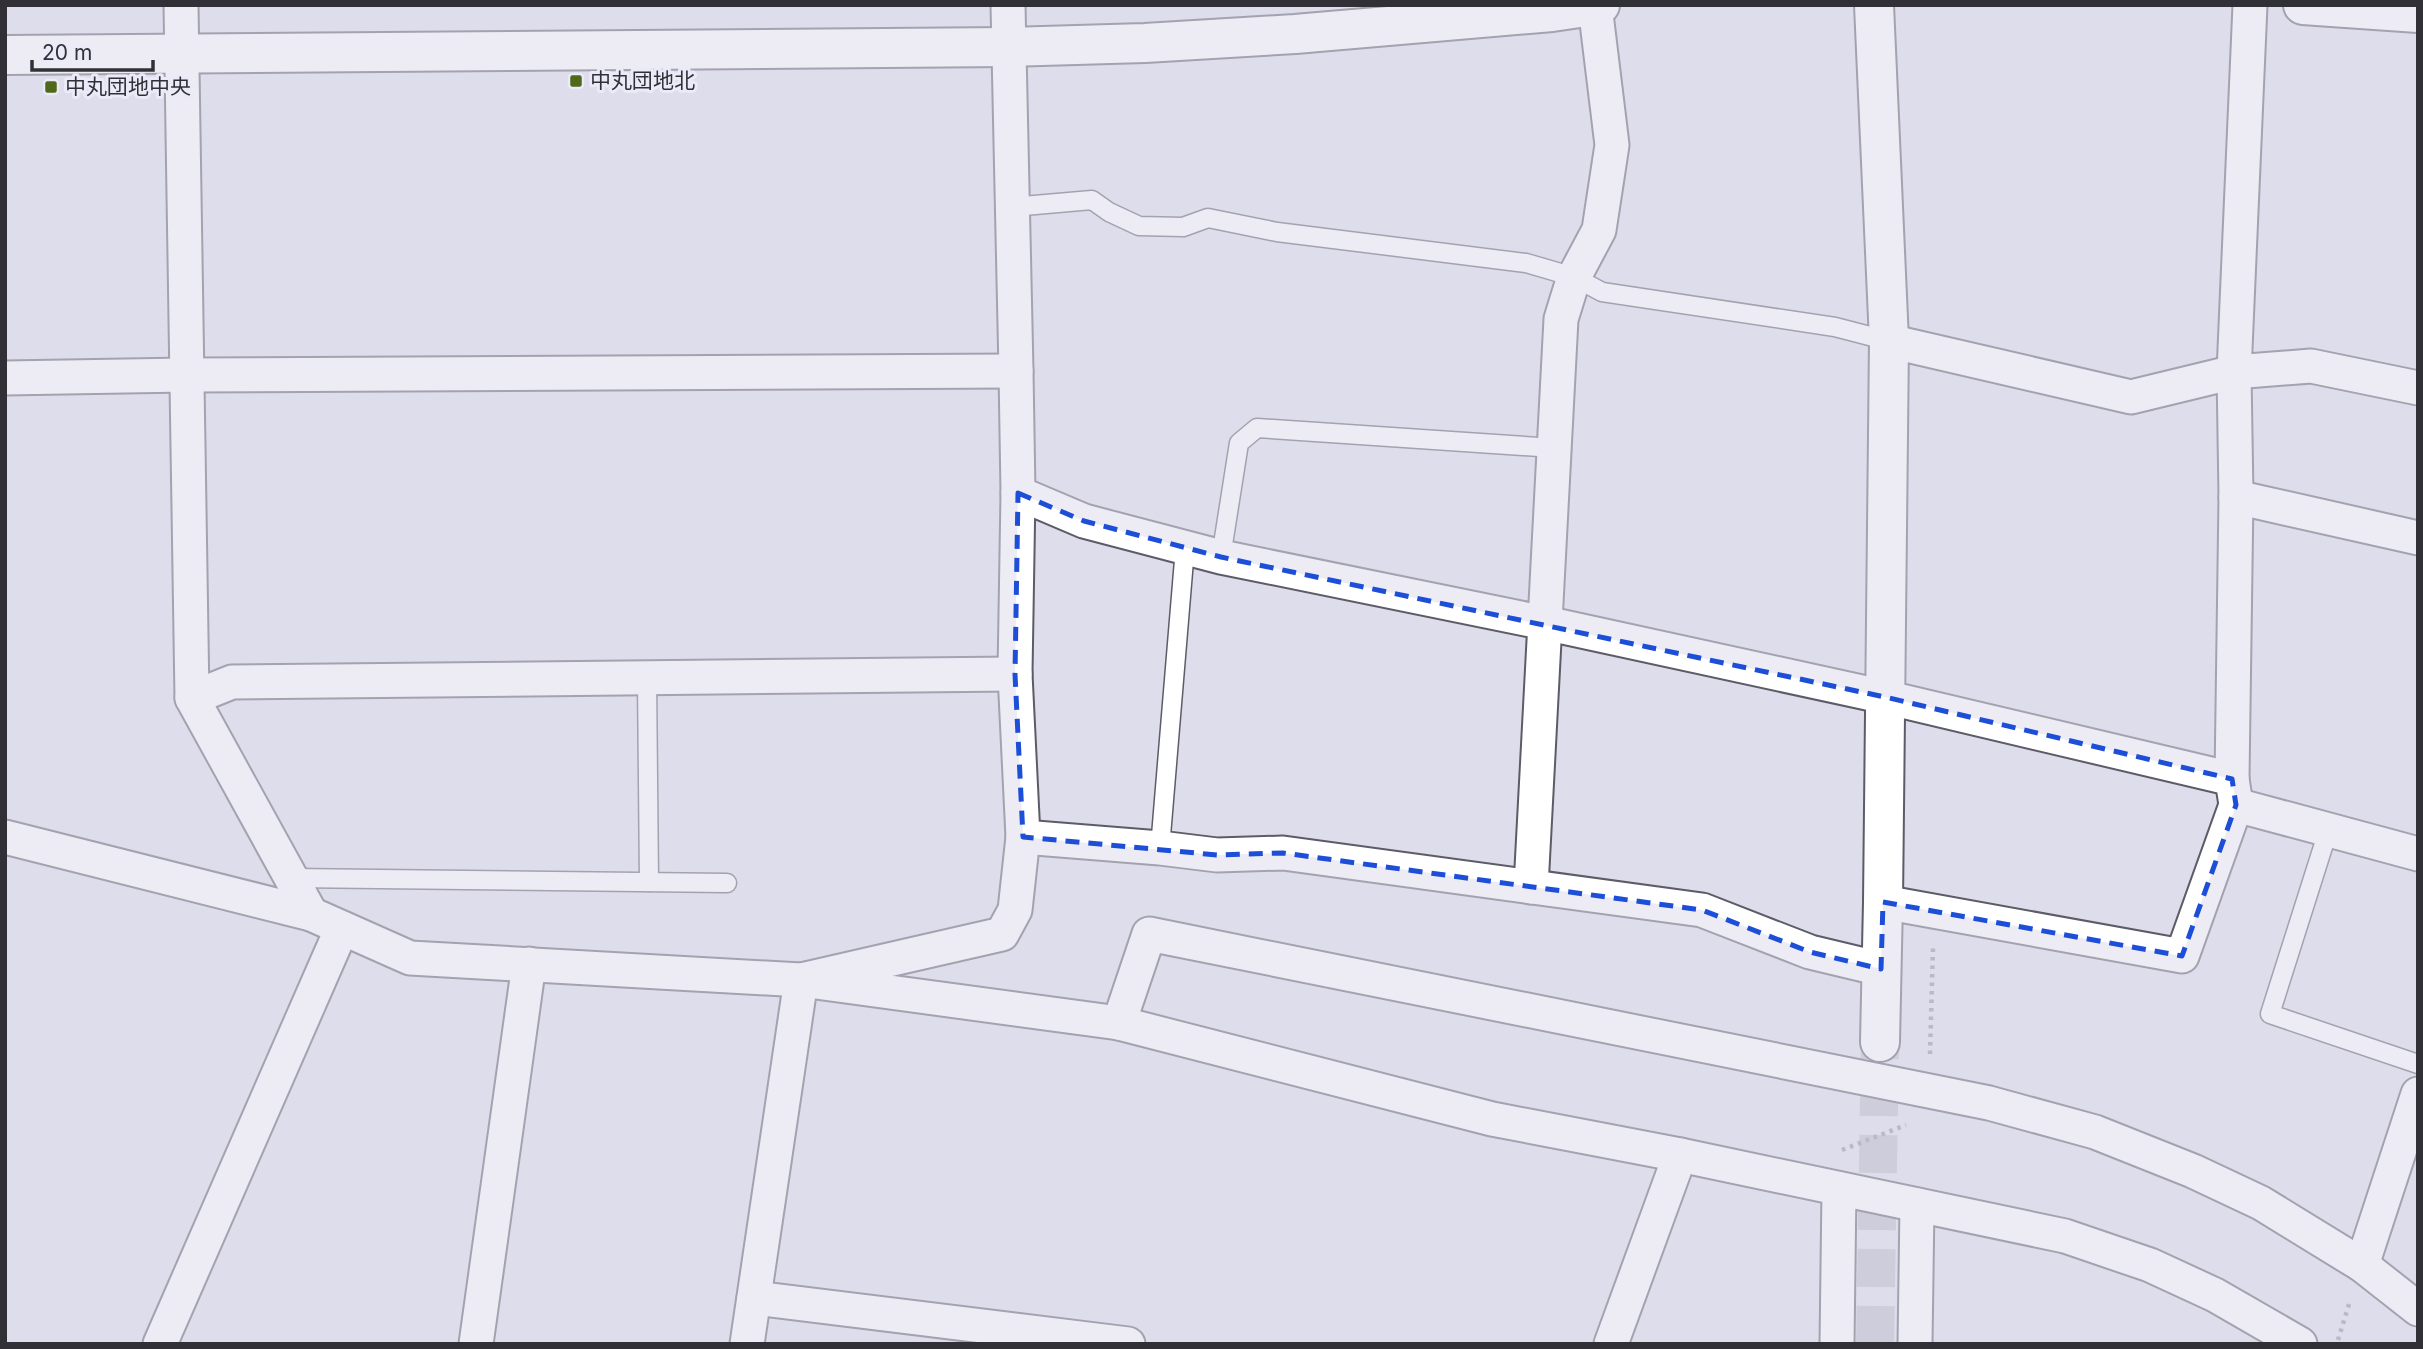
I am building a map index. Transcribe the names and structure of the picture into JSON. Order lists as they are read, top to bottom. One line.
{"places":{"transit":["中丸団地北","中丸団地中央"]},"scale_bar":"20 m"}
